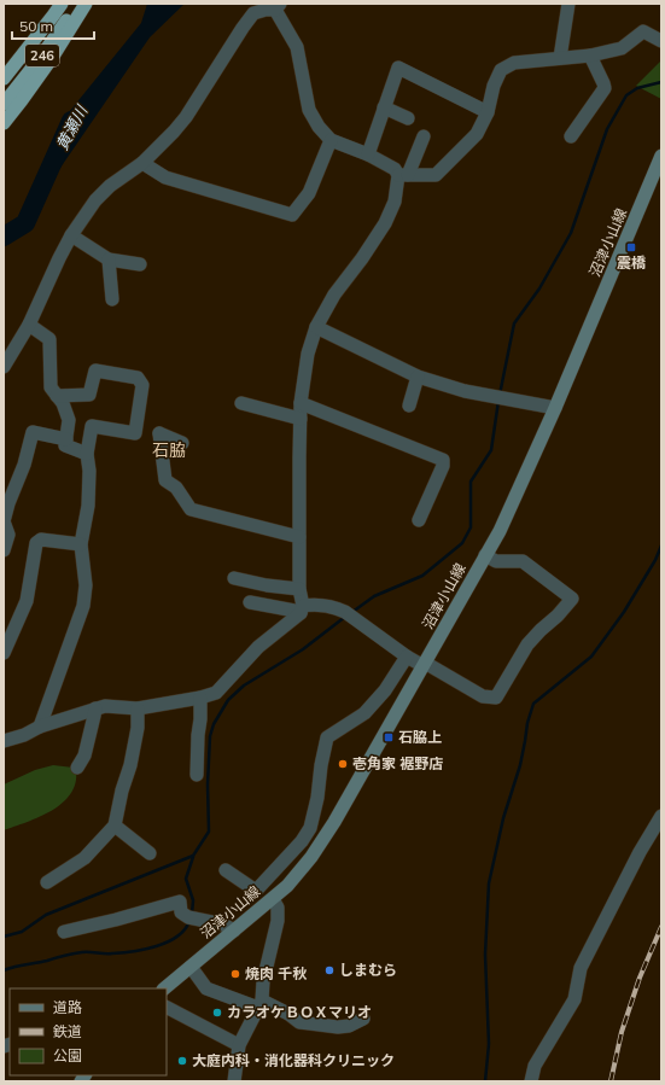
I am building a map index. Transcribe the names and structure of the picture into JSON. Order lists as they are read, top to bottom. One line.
{"streets":{"highway":["246"],"main road":["沼津小山線"]},"districts":["石脇"],"water":["黄瀬川"],"places":{"transit":["震橋","石脇上"],"other":["壱角家 裾野店","しまむら","焼肉 千秋","カラオケＢＯＸマリオ","大庭内科・消化器科クリニック"]},"legend":["道路","鉄道","公園"],"scale_bar":"50 m"}
